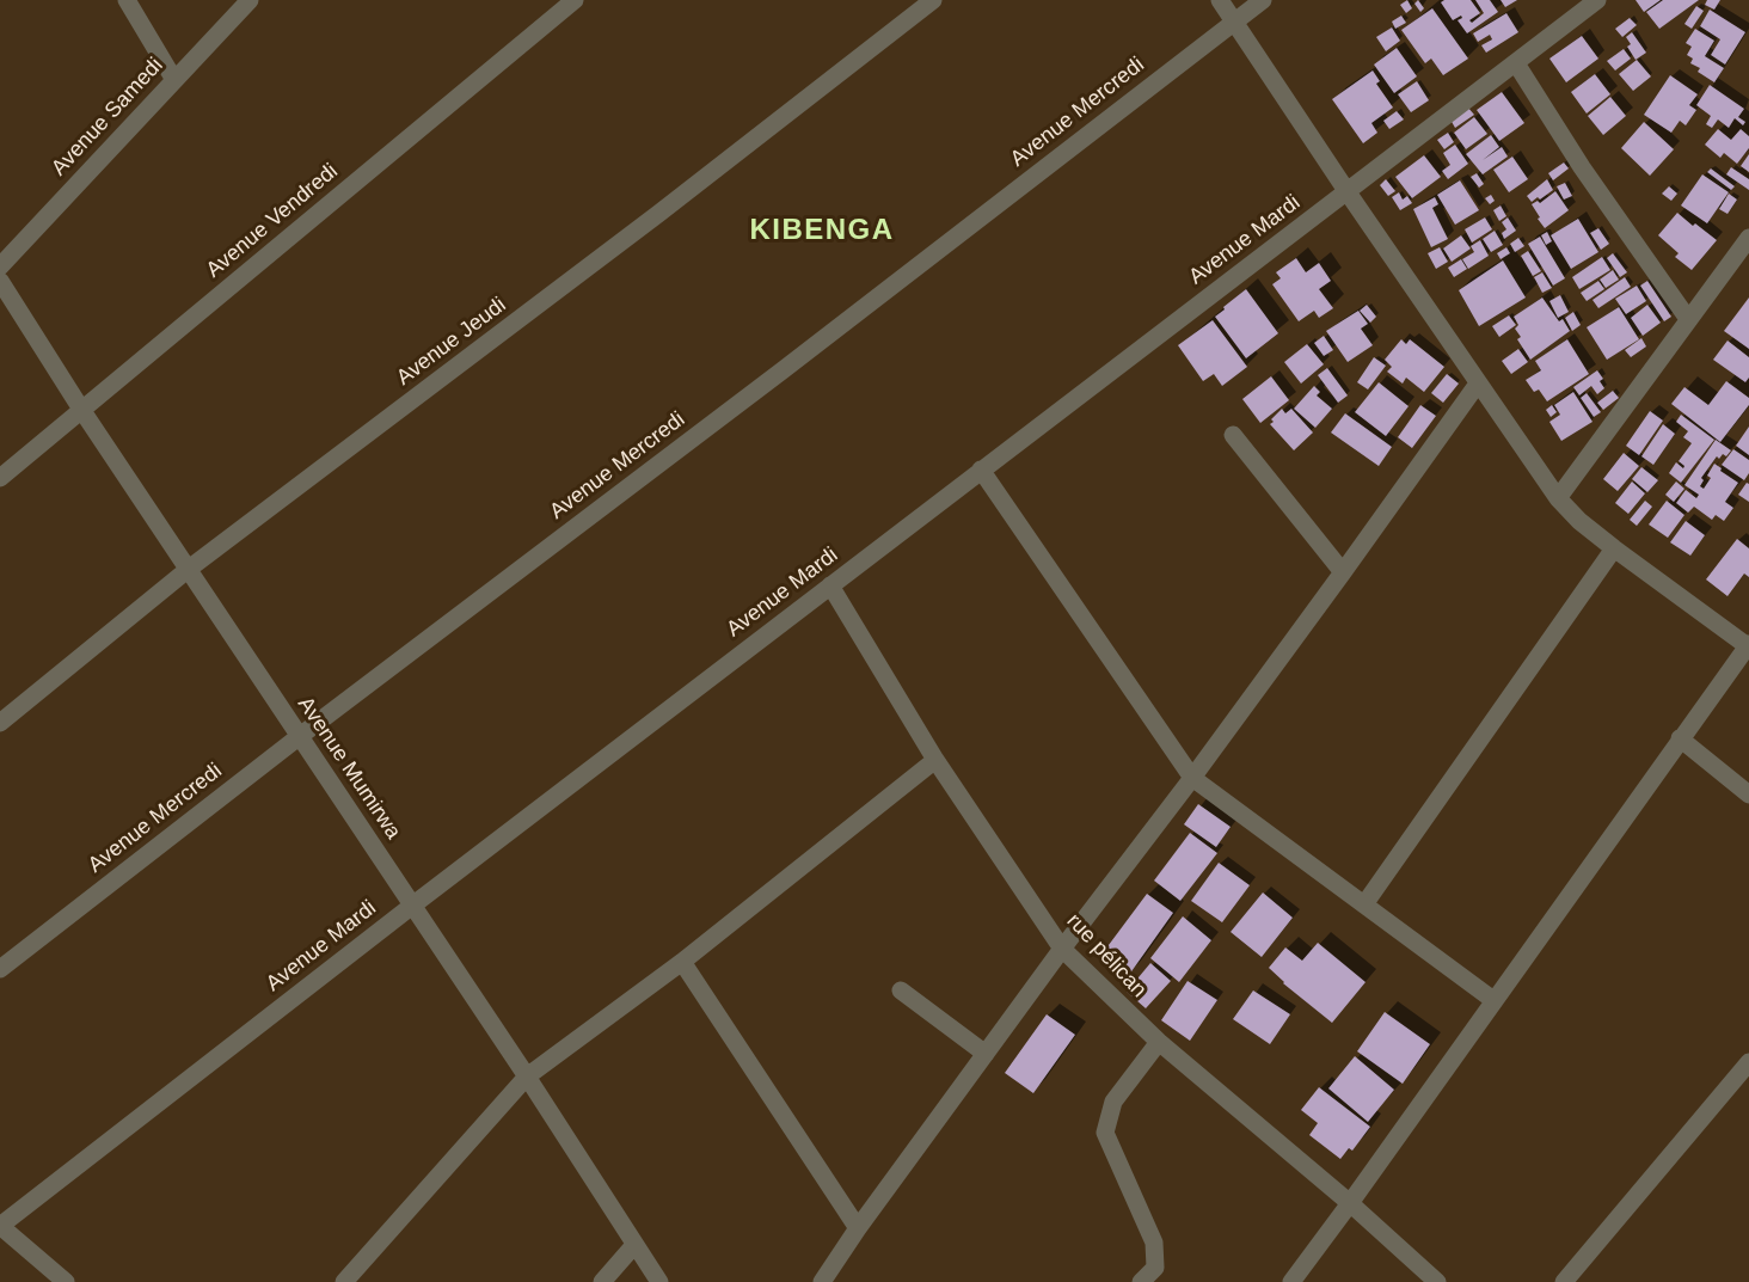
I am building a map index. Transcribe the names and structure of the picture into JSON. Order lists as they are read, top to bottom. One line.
{"streets":{"street":["Avenue Mercredi","Avenue Samedi","Avenue Vendredi","Avenue Mardi","Avenue Jeudi","Avenue Mumirwa","rue pélican"]},"crossings":[["Avenue Mercredi","Avenue Mumirwa"],["Avenue Vendredi","Avenue Mumirwa"],["Avenue Mardi","Avenue Mumirwa"],["Avenue Mardi","rue pélican"],["Avenue Jeudi","Avenue Mumirwa"]],"districts":["KIBENGA"]}
